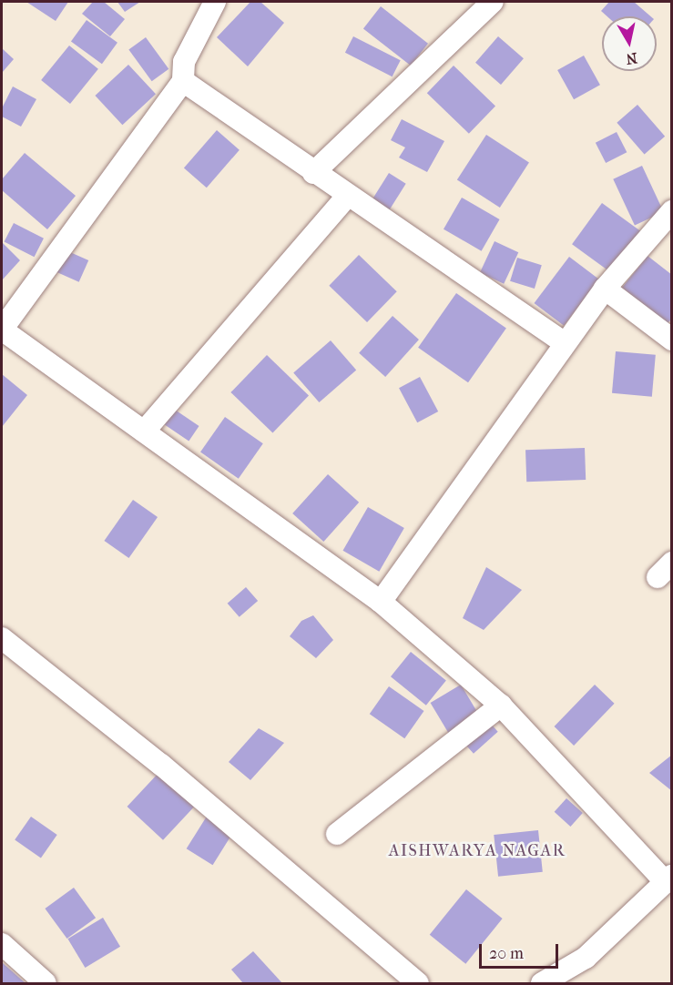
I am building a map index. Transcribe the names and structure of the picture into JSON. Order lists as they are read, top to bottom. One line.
{"districts":["AISHWARYA NAGAR"],"scale_bar":"20 m","north":"bottom"}
